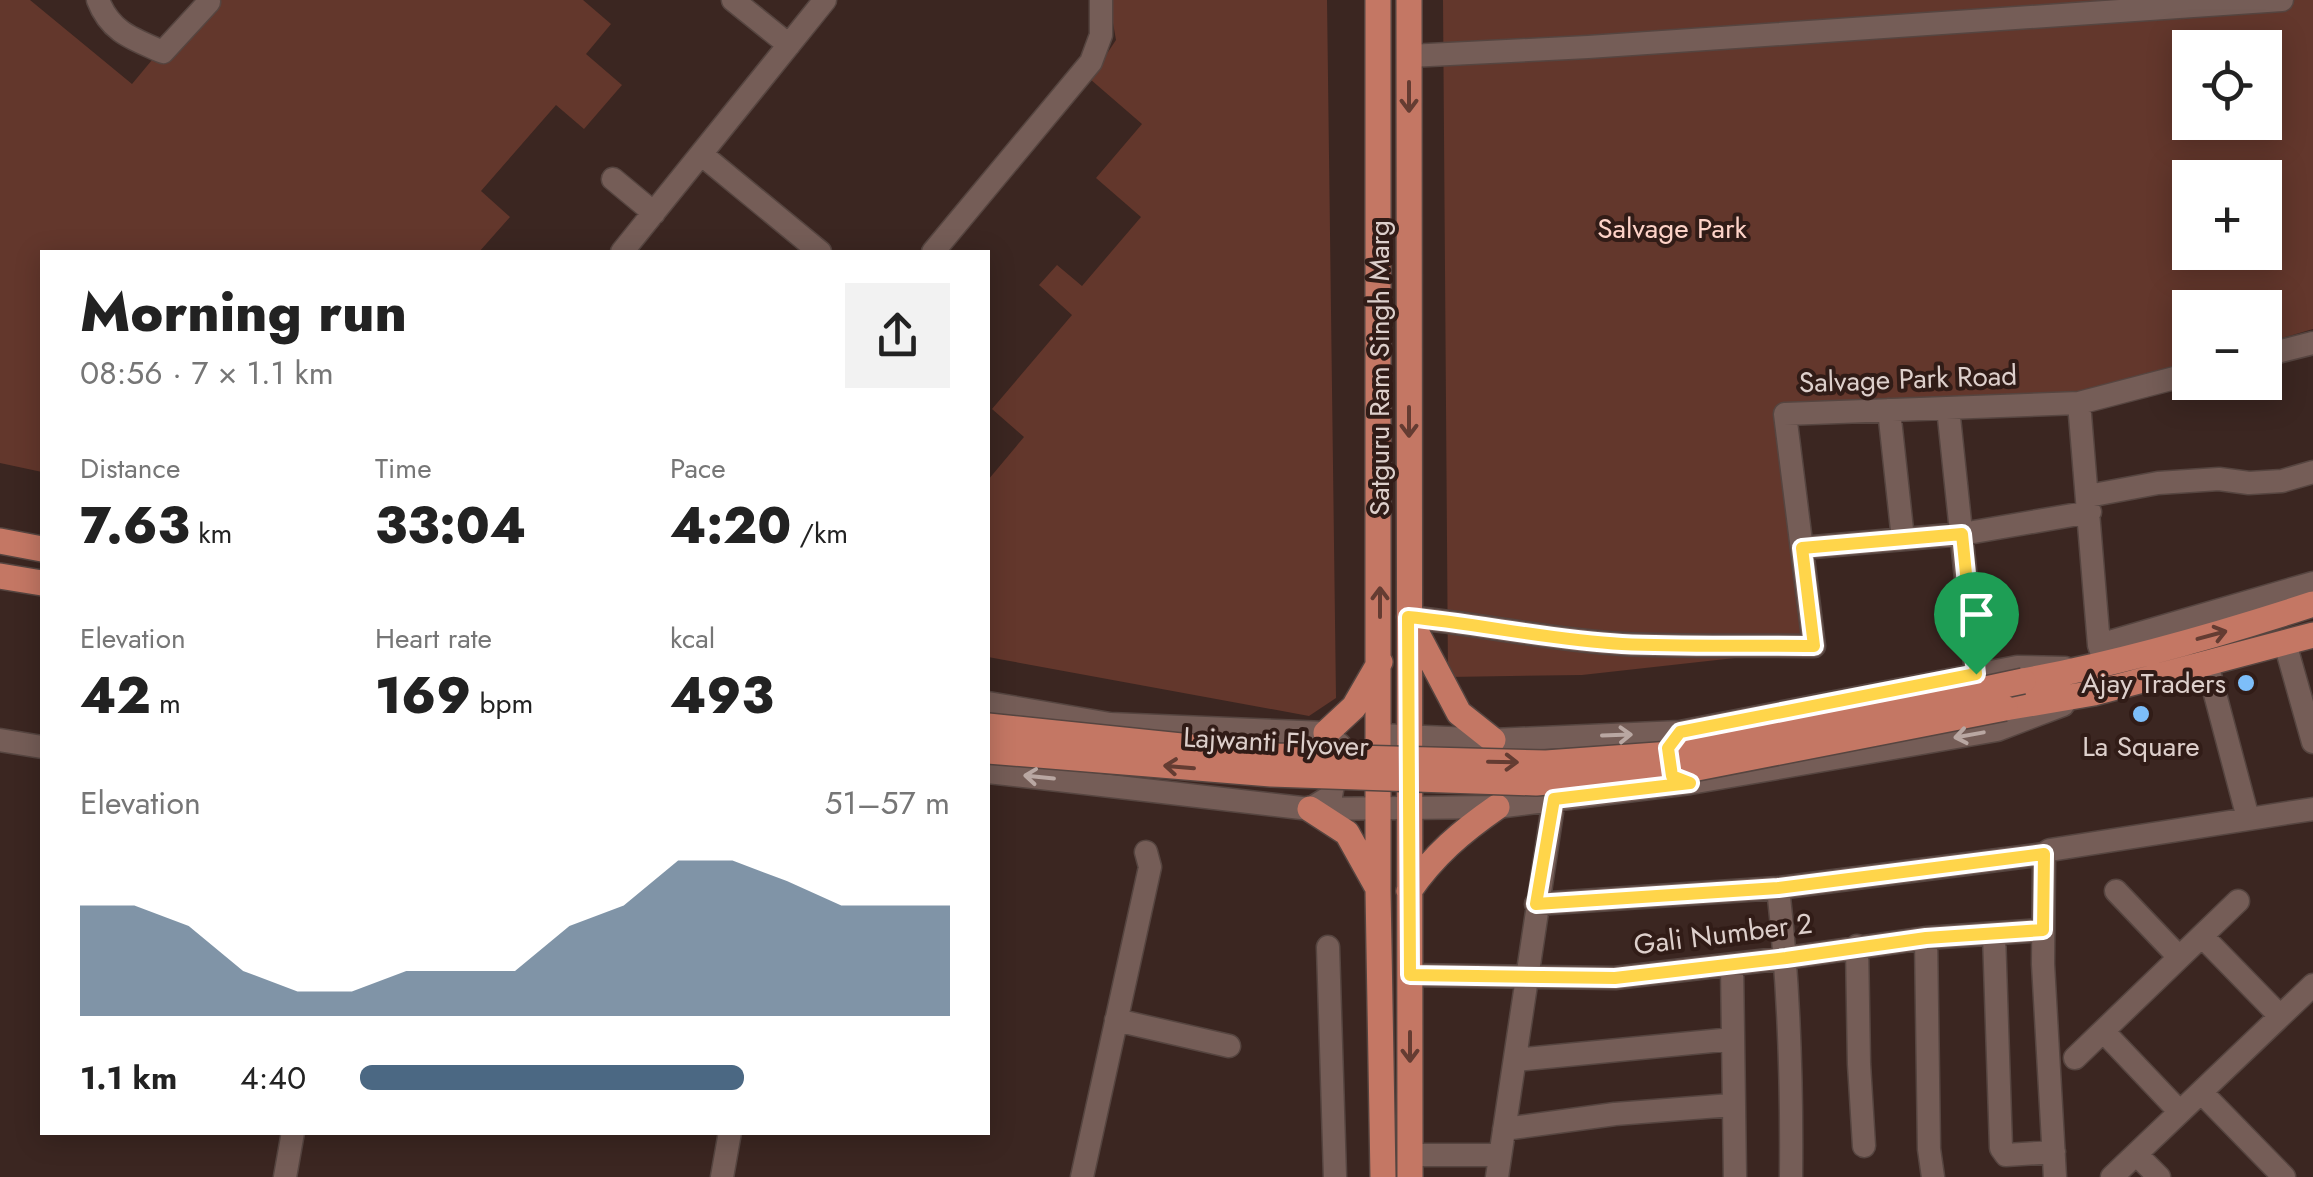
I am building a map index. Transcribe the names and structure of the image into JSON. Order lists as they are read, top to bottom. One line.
{"streets":{"main road":["Satguru Ram Singh Marg","Lajwanti Flyover"],"street":["Salvage Park Road","Gali Number 2"]},"crossings":[["Satguru Ram Singh Marg","Salvage Park Road"]],"parks":["Salvage Park"],"places":["Ajay Traders","La Square"],"page":{"map_buttons":["+","−"],"heading":["Morning run","08:56 · 7 × 1.1 km"],"stats":[["Distance","7.63 km"],["Time","33:04"],["Pace","4:20 /km"],["Elevation","42 m"],["Heart rate","169 bpm"],["kcal","493"]],"chart":["Elevation","51–57 m"],"list":[{"name":"1.1 km","note":"4:40"}]}}
